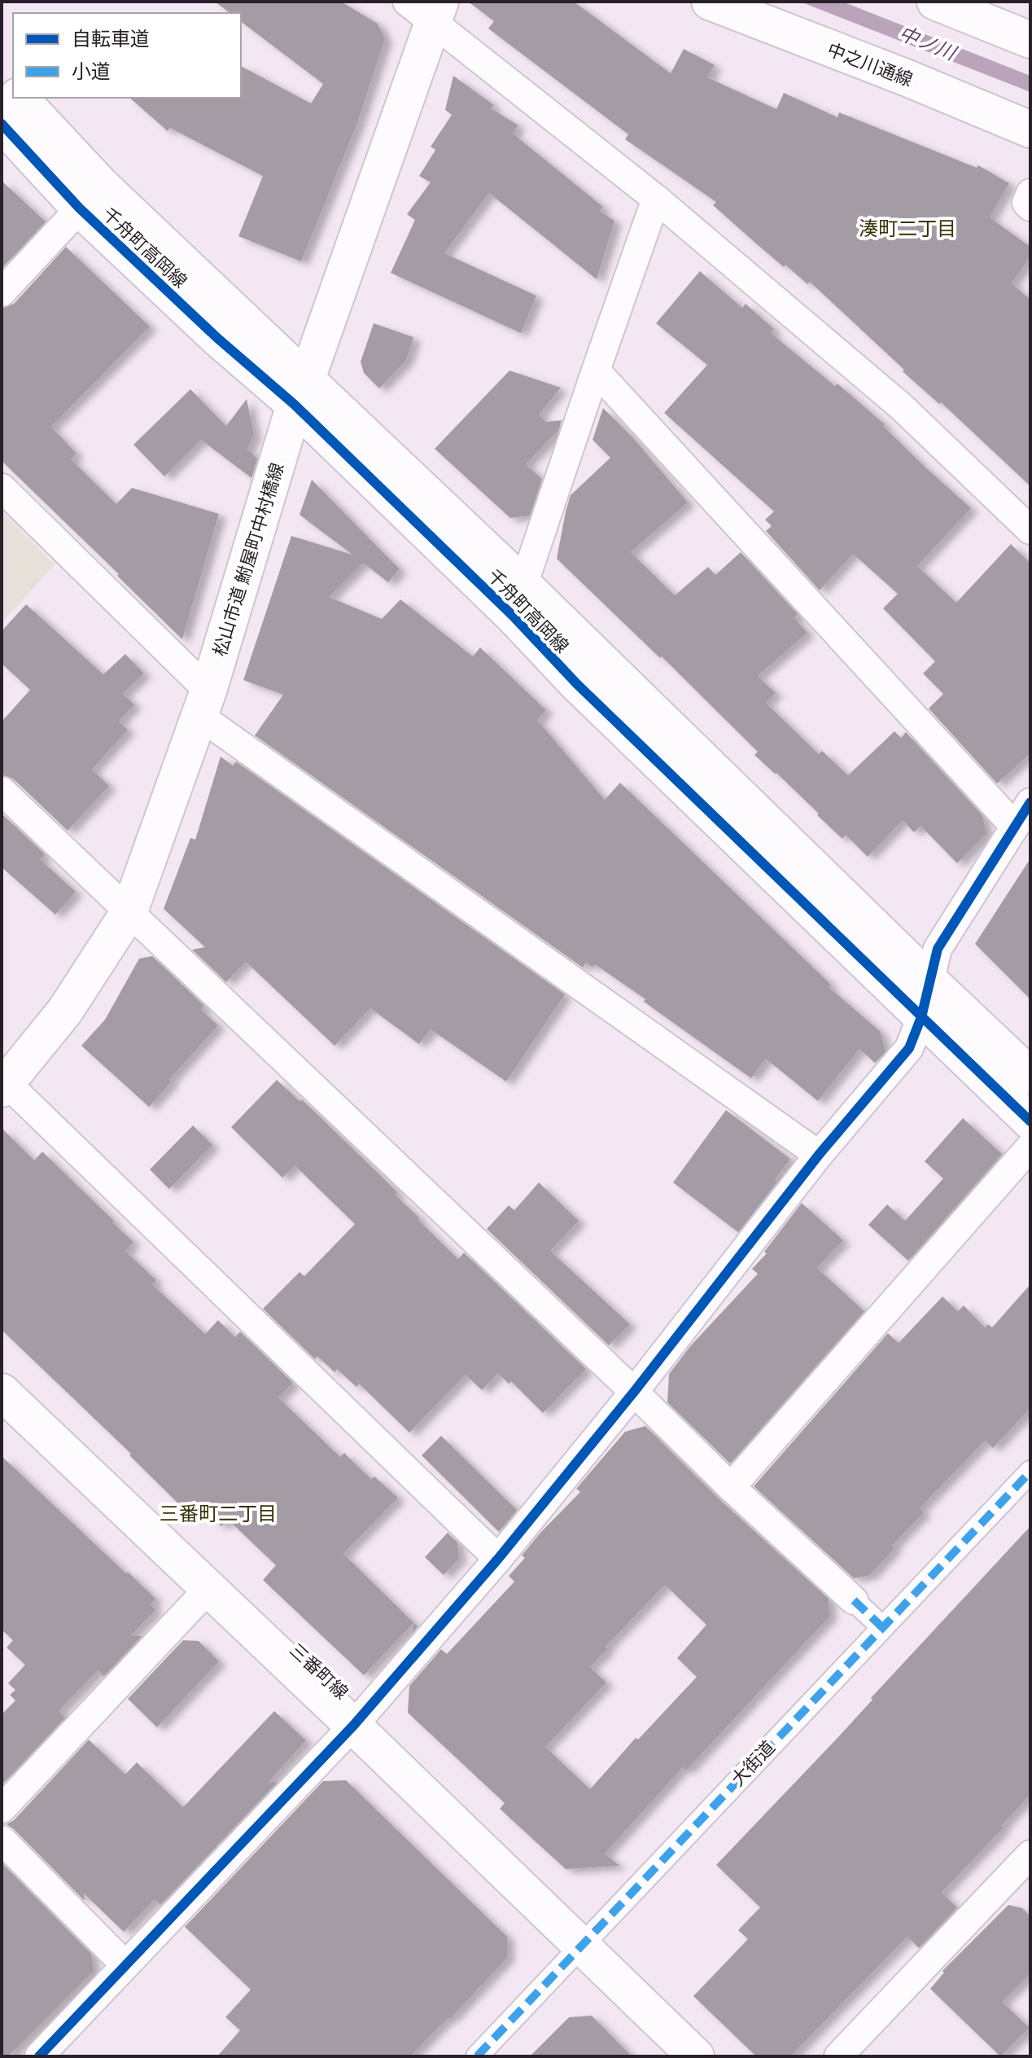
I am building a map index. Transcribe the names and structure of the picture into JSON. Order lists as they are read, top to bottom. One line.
{"streets":{"street":["中之川通線","千舟町高岡線","松山市道 鮒屋町中村橋線","三番町線","大街道"]},"crossings":[["千舟町高岡線","松山市道 鮒屋町中村橋線"],["三番町線","大街道"]],"districts":["湊町二丁目","三番町二丁目"],"water":["中ノ川"],"legend":["自転車道","小道"]}
